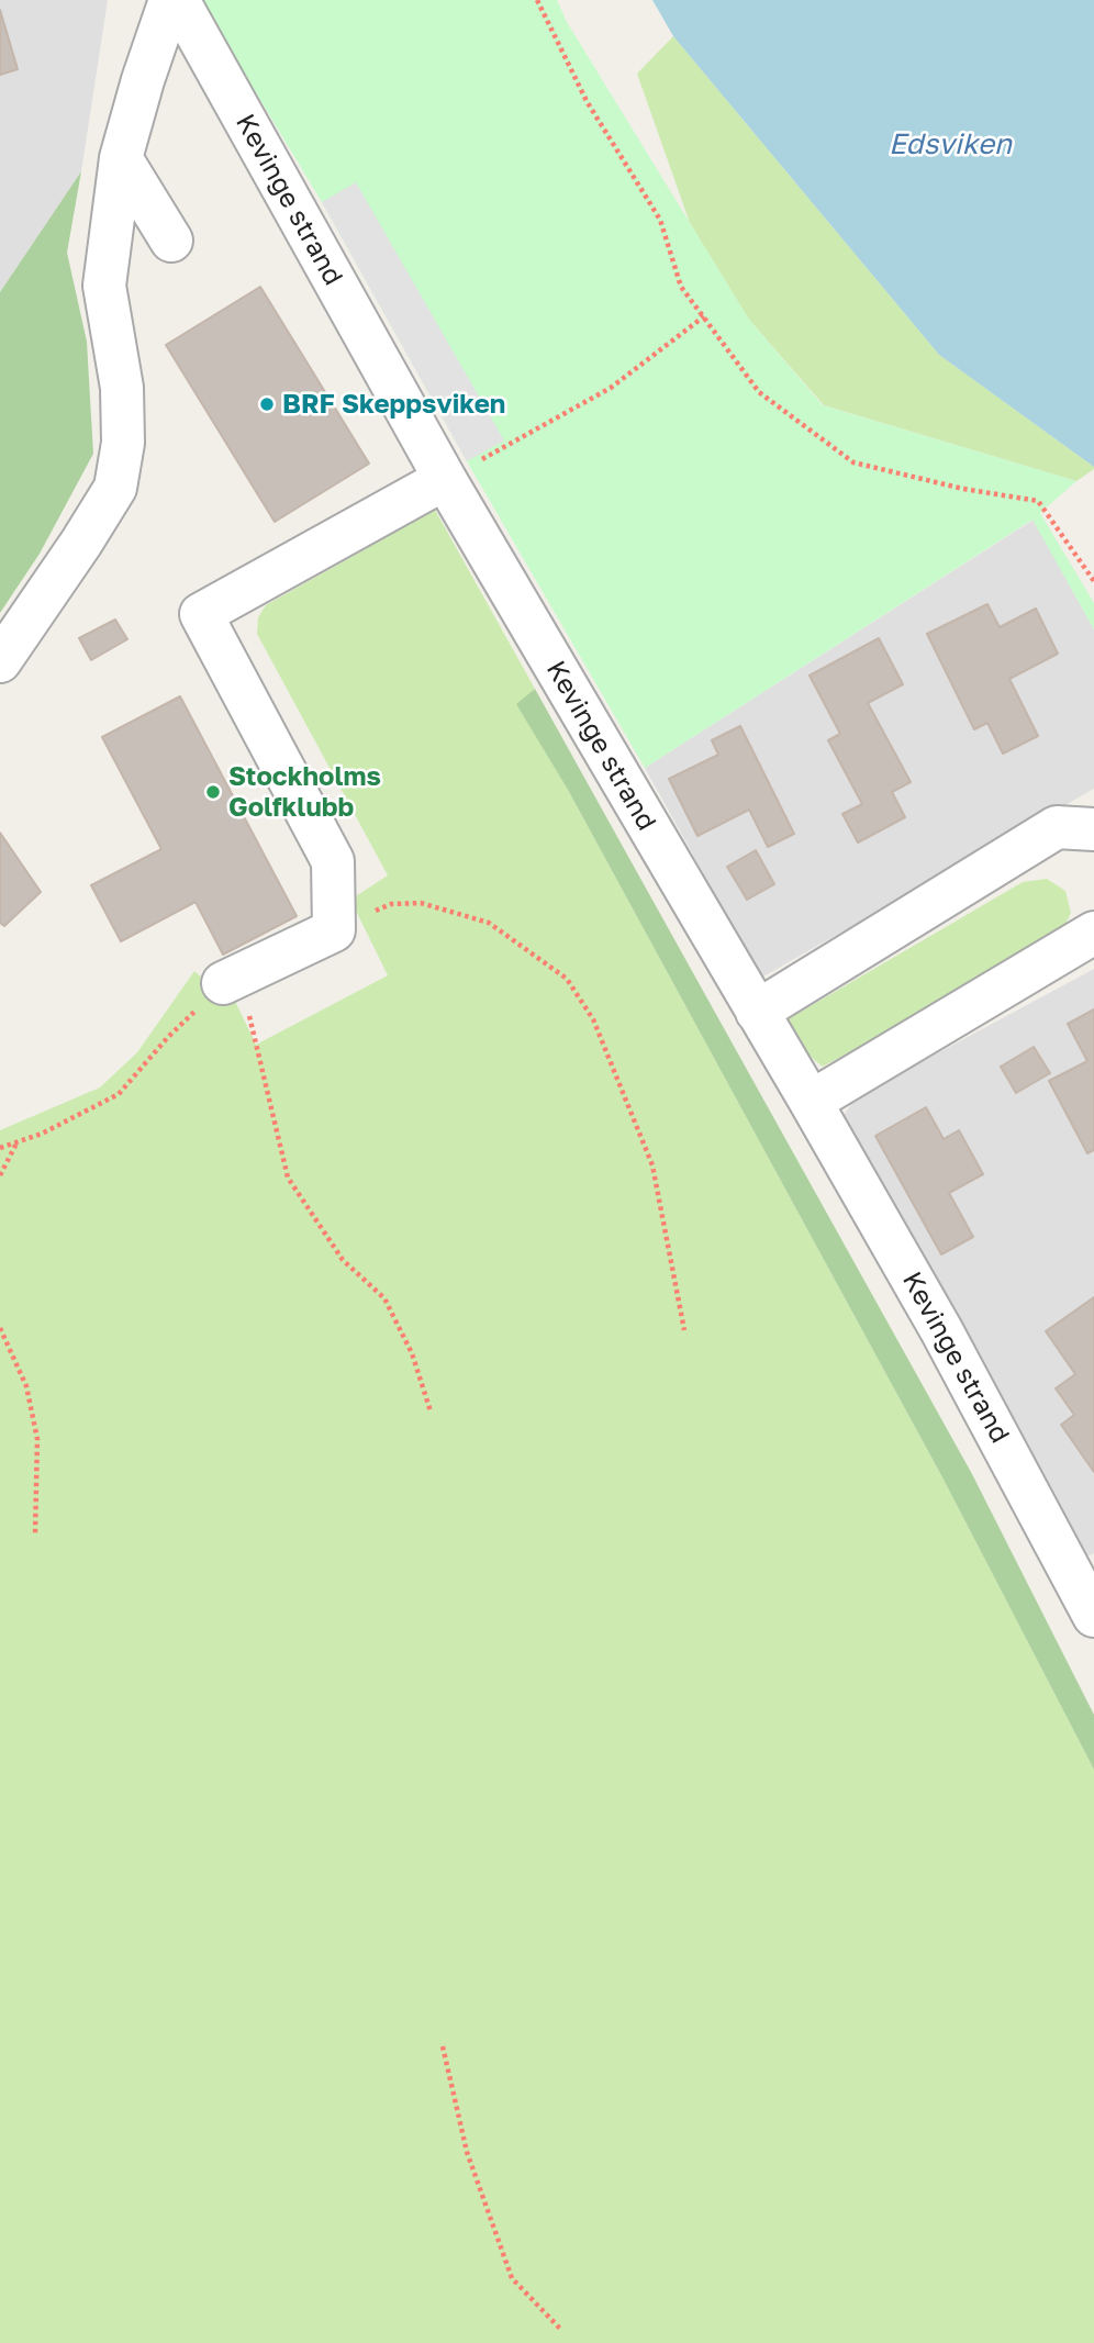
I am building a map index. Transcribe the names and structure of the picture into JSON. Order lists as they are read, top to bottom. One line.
{"streets":{"street":["Kevinge strand"]},"water":["Edsviken"],"places":["BRF Skeppsviken","Stockholms Golfklubb"]}
